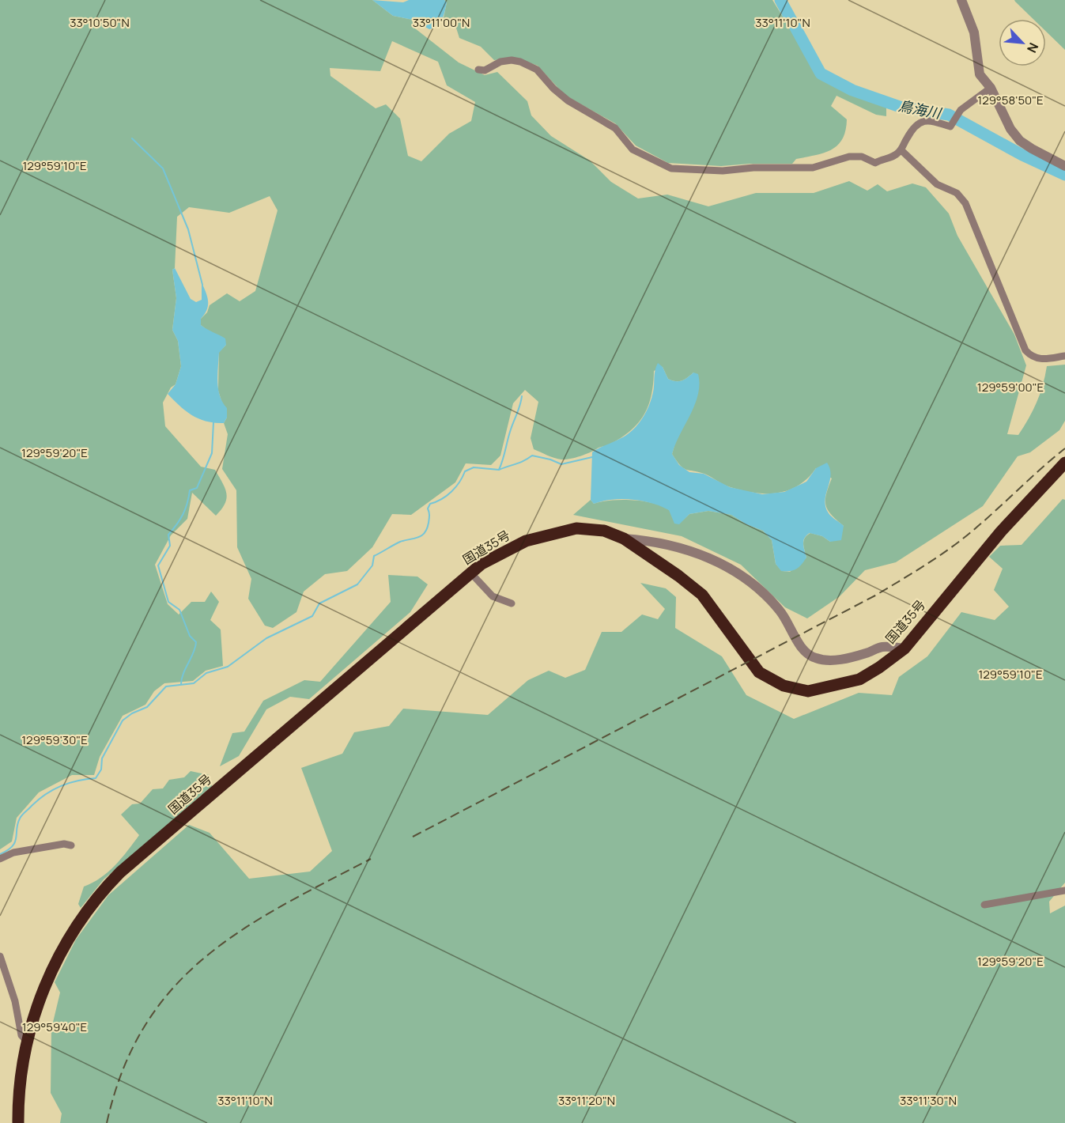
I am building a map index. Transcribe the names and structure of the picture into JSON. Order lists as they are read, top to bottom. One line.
{"streets":{"highway":["国道35号"]},"water":["鳥海川"],"north":"bottom right","coordinates":["33°10'50\"N","33°11'00\"N","33°11'10\"N","129°58'50\"E","129°59'10\"E","129°59'00\"E","129°59'20\"E","129°59'30\"E","129°59'40\"E","33°11'20\"N","33°11'30\"N"]}
